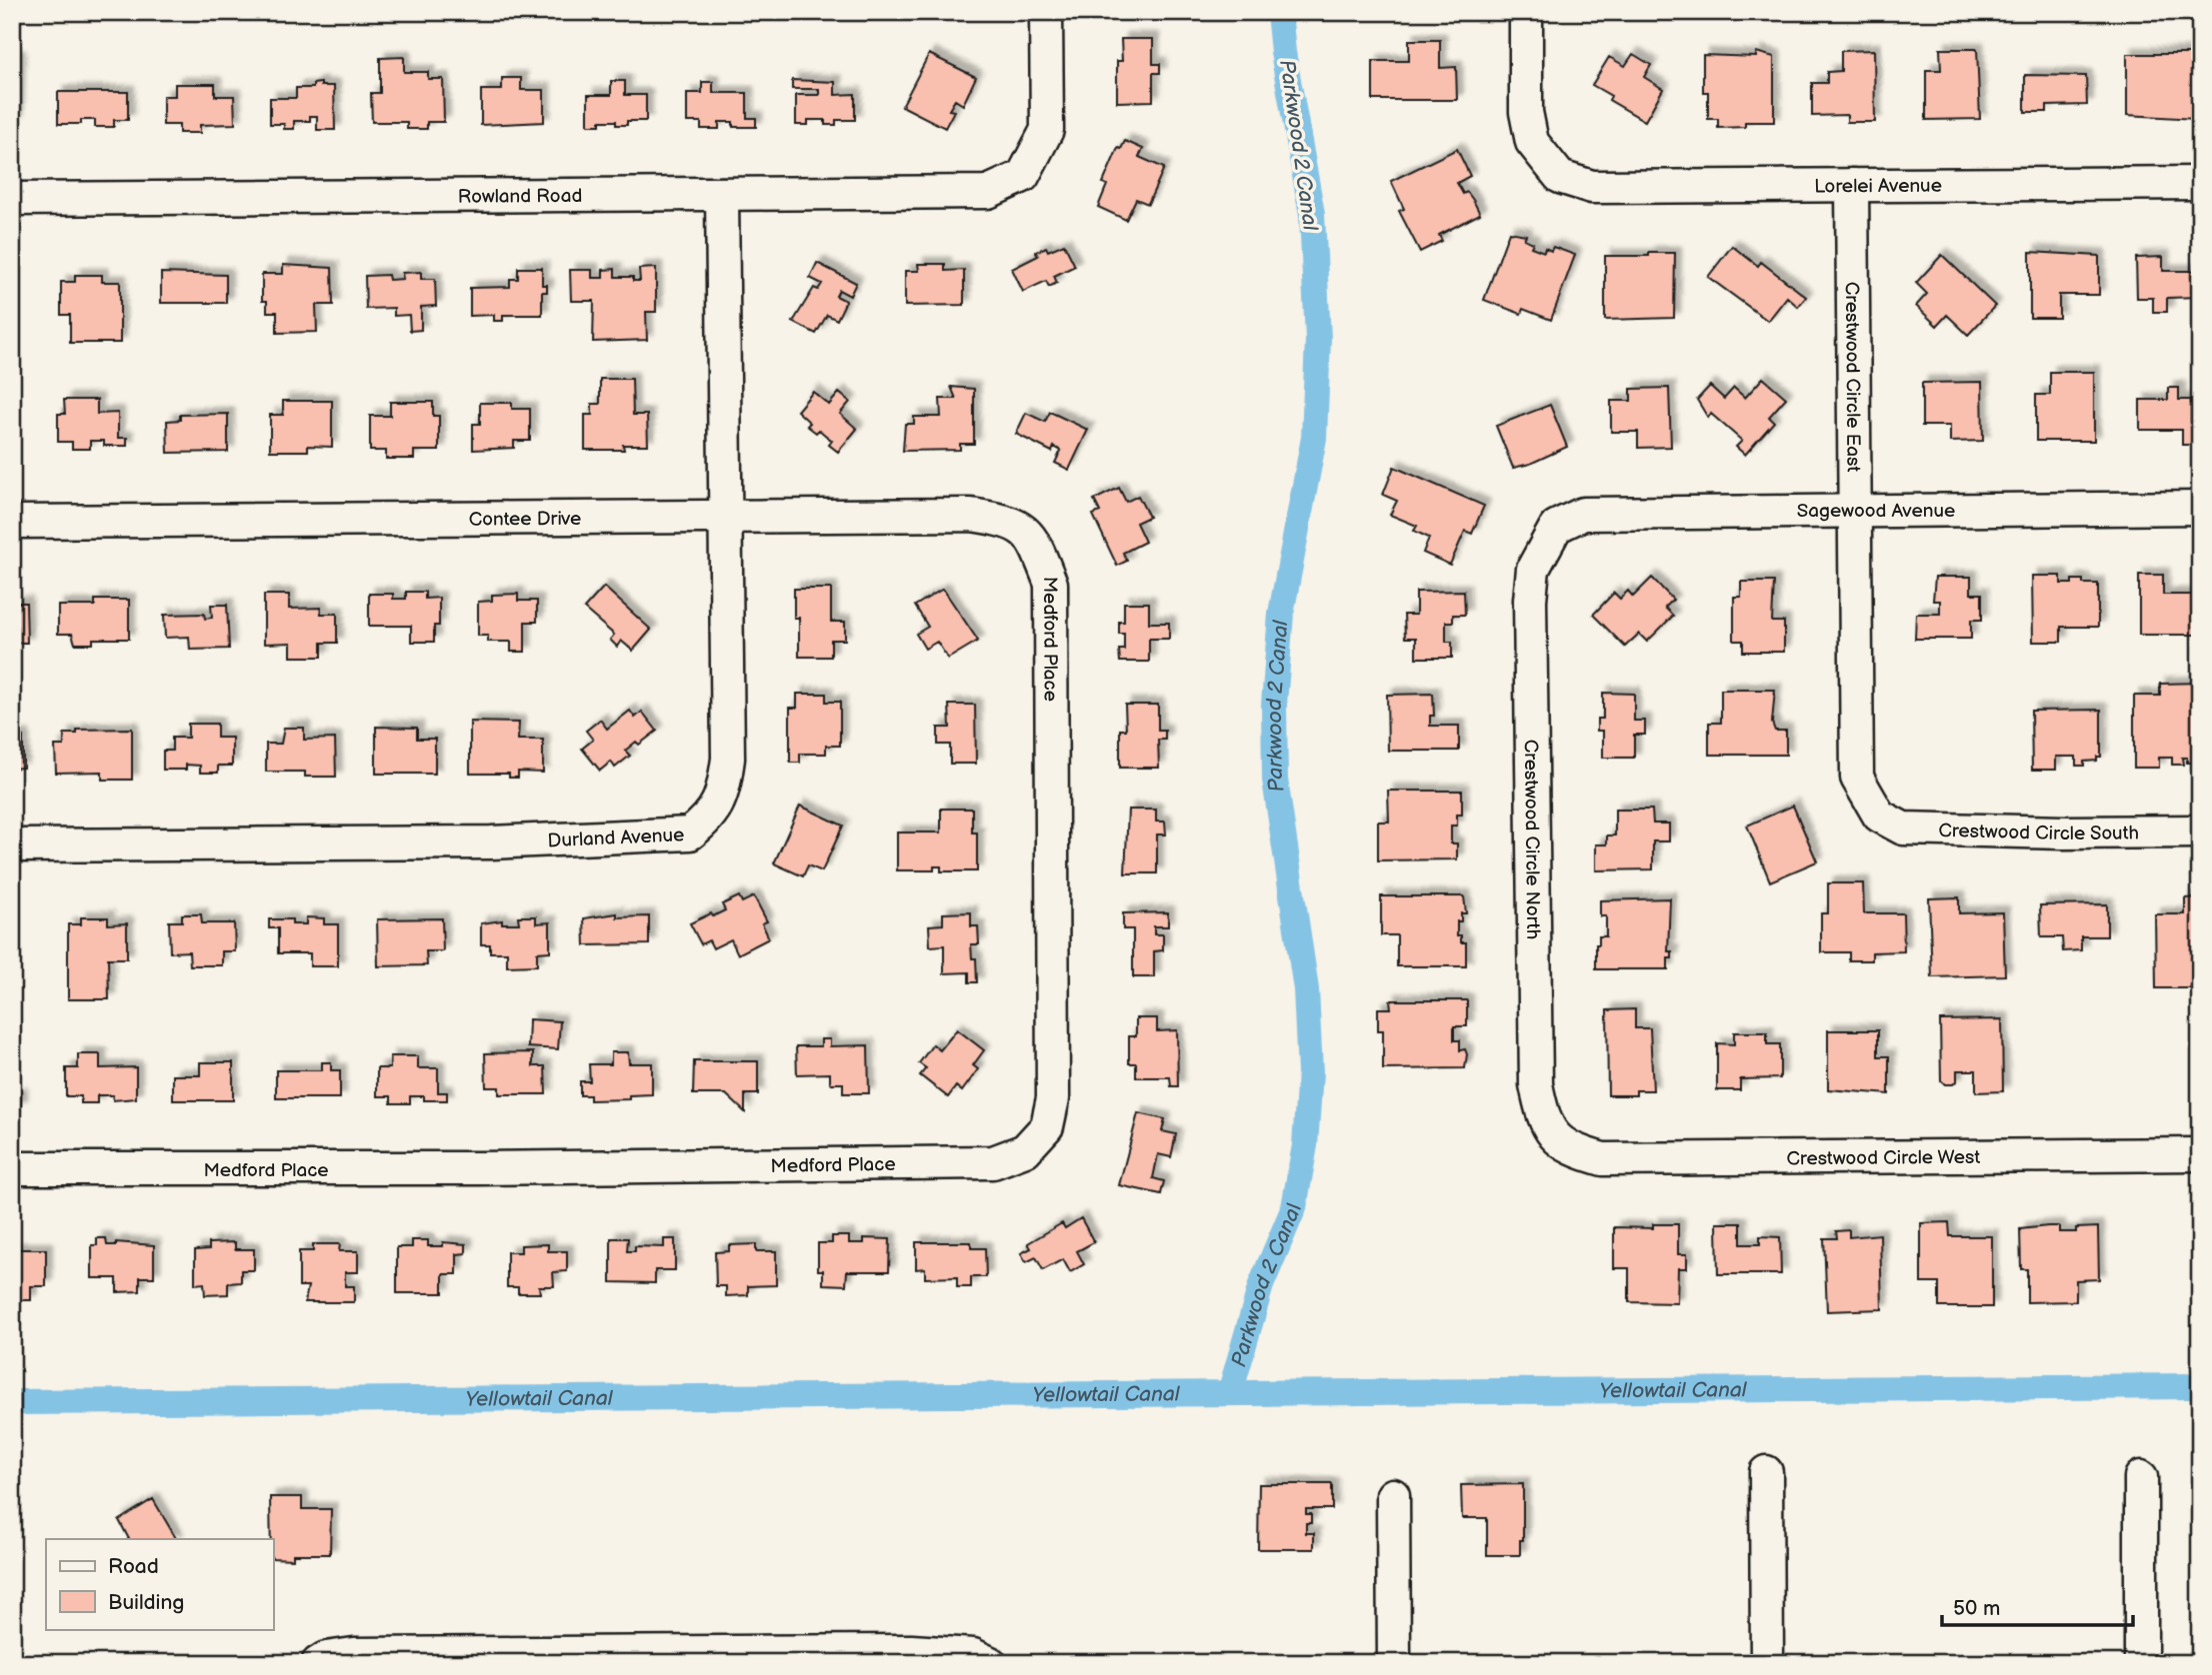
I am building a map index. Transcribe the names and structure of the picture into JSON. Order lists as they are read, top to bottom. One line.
{"streets":{"street":["Lorelei Avenue","Rowland Road","Crestwood Circle East","Sagewood Avenue","Contee Drive","Medford Place","Crestwood Circle South","Durland Avenue","Crestwood Circle North","Crestwood Circle West"]},"crossings":[["Lorelei Avenue","Crestwood Circle East"],["Rowland Road","Durland Avenue"],["Crestwood Circle East","Sagewood Avenue"],["Crestwood Circle East","Crestwood Circle South"],["Sagewood Avenue","Crestwood Circle North"],["Contee Drive","Medford Place"],["Contee Drive","Durland Avenue"],["Crestwood Circle North","Crestwood Circle West"]],"water":["Parkwood 2 Canal","Yellowtail Canal"],"legend":["Road","Building"],"scale_bar":"50 m"}
